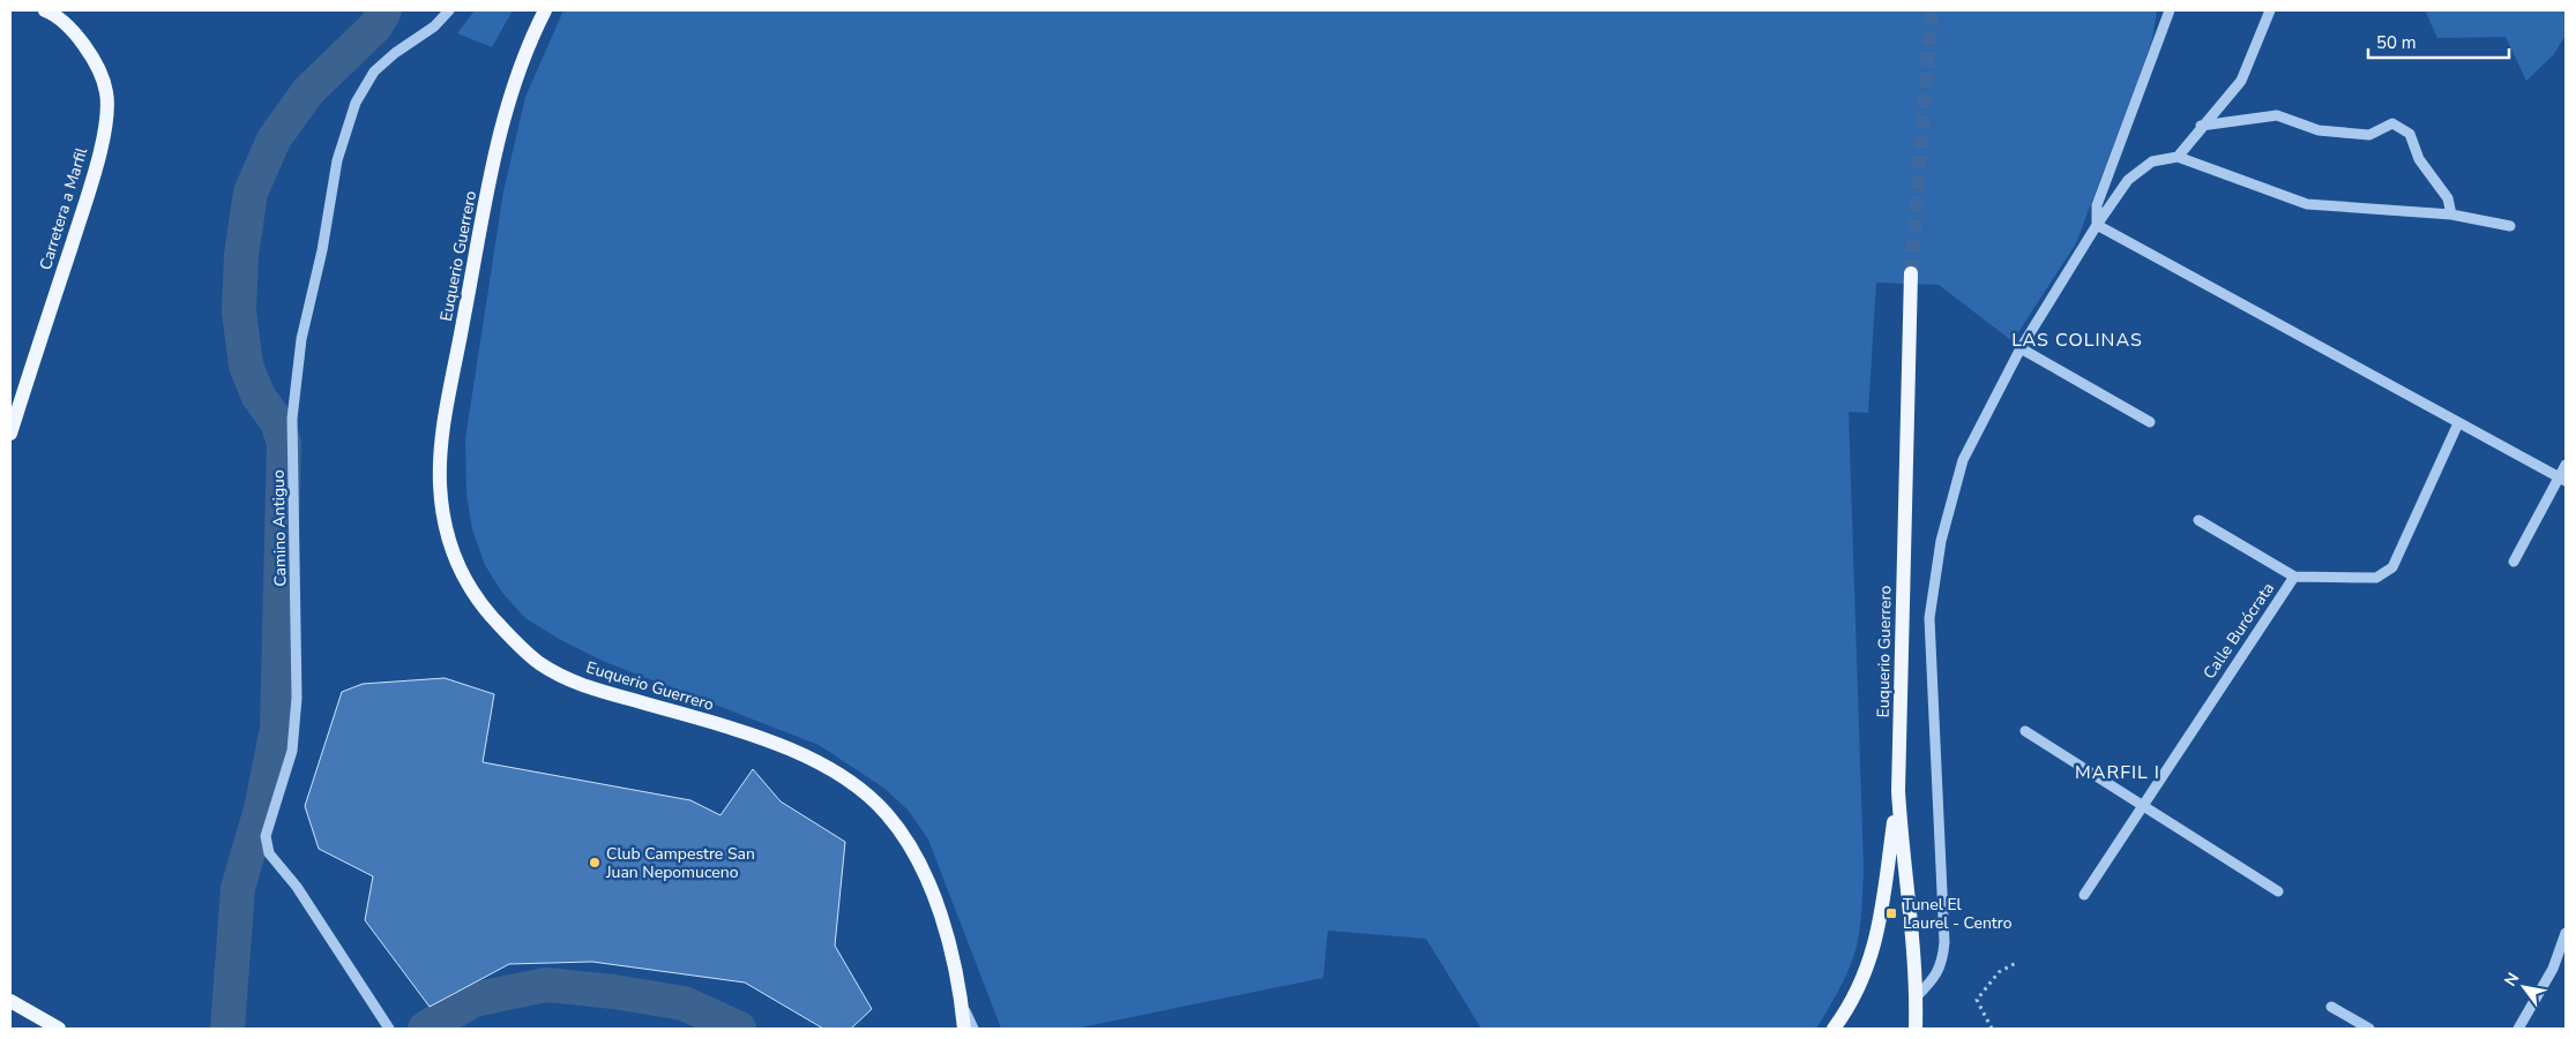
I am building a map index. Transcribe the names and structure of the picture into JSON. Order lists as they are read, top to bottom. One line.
{"streets":{"main road":["Carretera a Marfil","Euquerio Guerrero"],"street":["Camino Antiguo","Calle Burócrata"]},"districts":["LAS COLINAS","MARFIL I"],"places":{"other":["Club Campestre San Juan Nepomuceno"],"transit":["Tunel El Laurel - Centro"]},"scale_bar":"50 m","north":"top left"}
